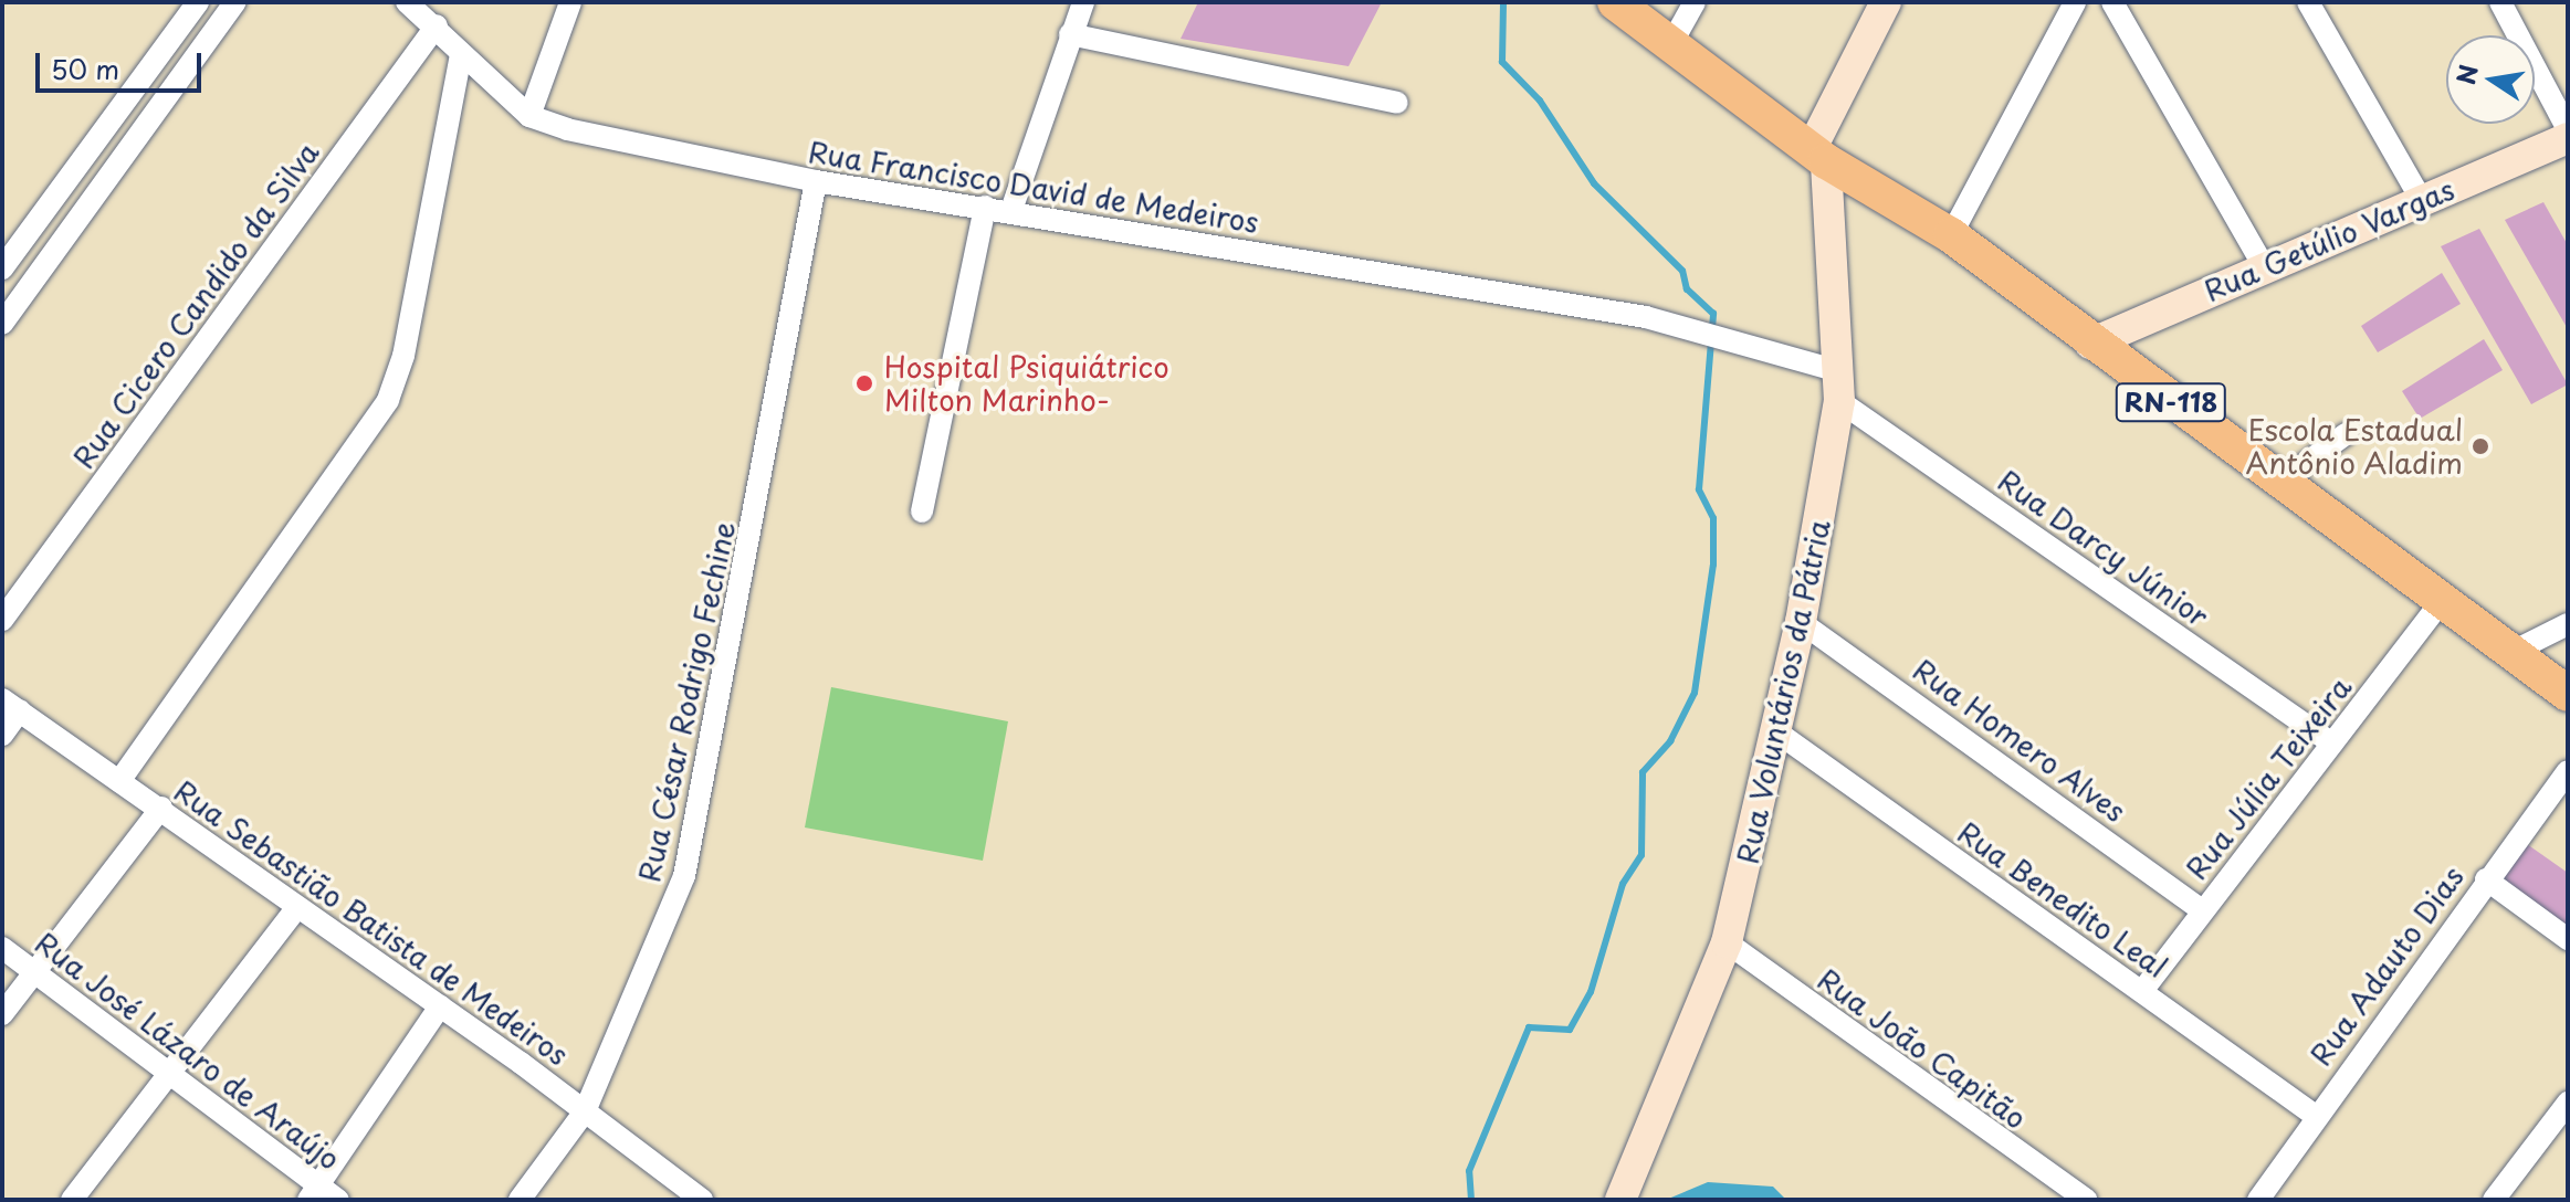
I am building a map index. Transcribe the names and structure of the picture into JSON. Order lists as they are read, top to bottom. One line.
{"streets":{"main road":["RN-118"],"street":["Rua Francisco David de Medeiros","Rua Getúlio Vargas","Rua Cicero Candido da Silva","Rua Darcy Júnior","Rua Voluntários da Pátria","Rua César Rodrigo Fechine","Rua Homero Alves","Rua Júlia Teixeira","Rua Benedito Leal","Rua Sebastião Batista de Medeiros","Rua Adauto Dias","Rua João Capitão","Rua José Lázaro de Araújo"]},"crossings":[["Rua Francisco David de Medeiros","Rua Cicero Candido da Silva"],["Rua Francisco David de Medeiros","Rua Darcy Júnior"],["Rua Francisco David de Medeiros","Rua Voluntários da Pátria"],["Rua Francisco David de Medeiros","Rua César Rodrigo Fechine"],["Rua Getúlio Vargas","RN-118"],["RN-118","Rua Voluntários da Pátria"],["RN-118","Rua Júlia Teixeira"],["Rua Darcy Júnior","Rua Voluntários da Pátria"],["Rua Darcy Júnior","Rua Júlia Teixeira"],["Rua Voluntários da Pátria","Rua Homero Alves"],["Rua Voluntários da Pátria","Rua Benedito Leal"],["Rua Voluntários da Pátria","Rua João Capitão"],["Rua César Rodrigo Fechine","Rua Sebastião Batista de Medeiros"],["Rua Homero Alves","Rua Júlia Teixeira"],["Rua Júlia Teixeira","Rua Benedito Leal"],["Rua Benedito Leal","Rua Adauto Dias"]],"places":["Hospital Psiquiátrico Milton Marinho-","Escola Estadual Antônio Aladim"],"scale_bar":"50 m","north":"left"}
